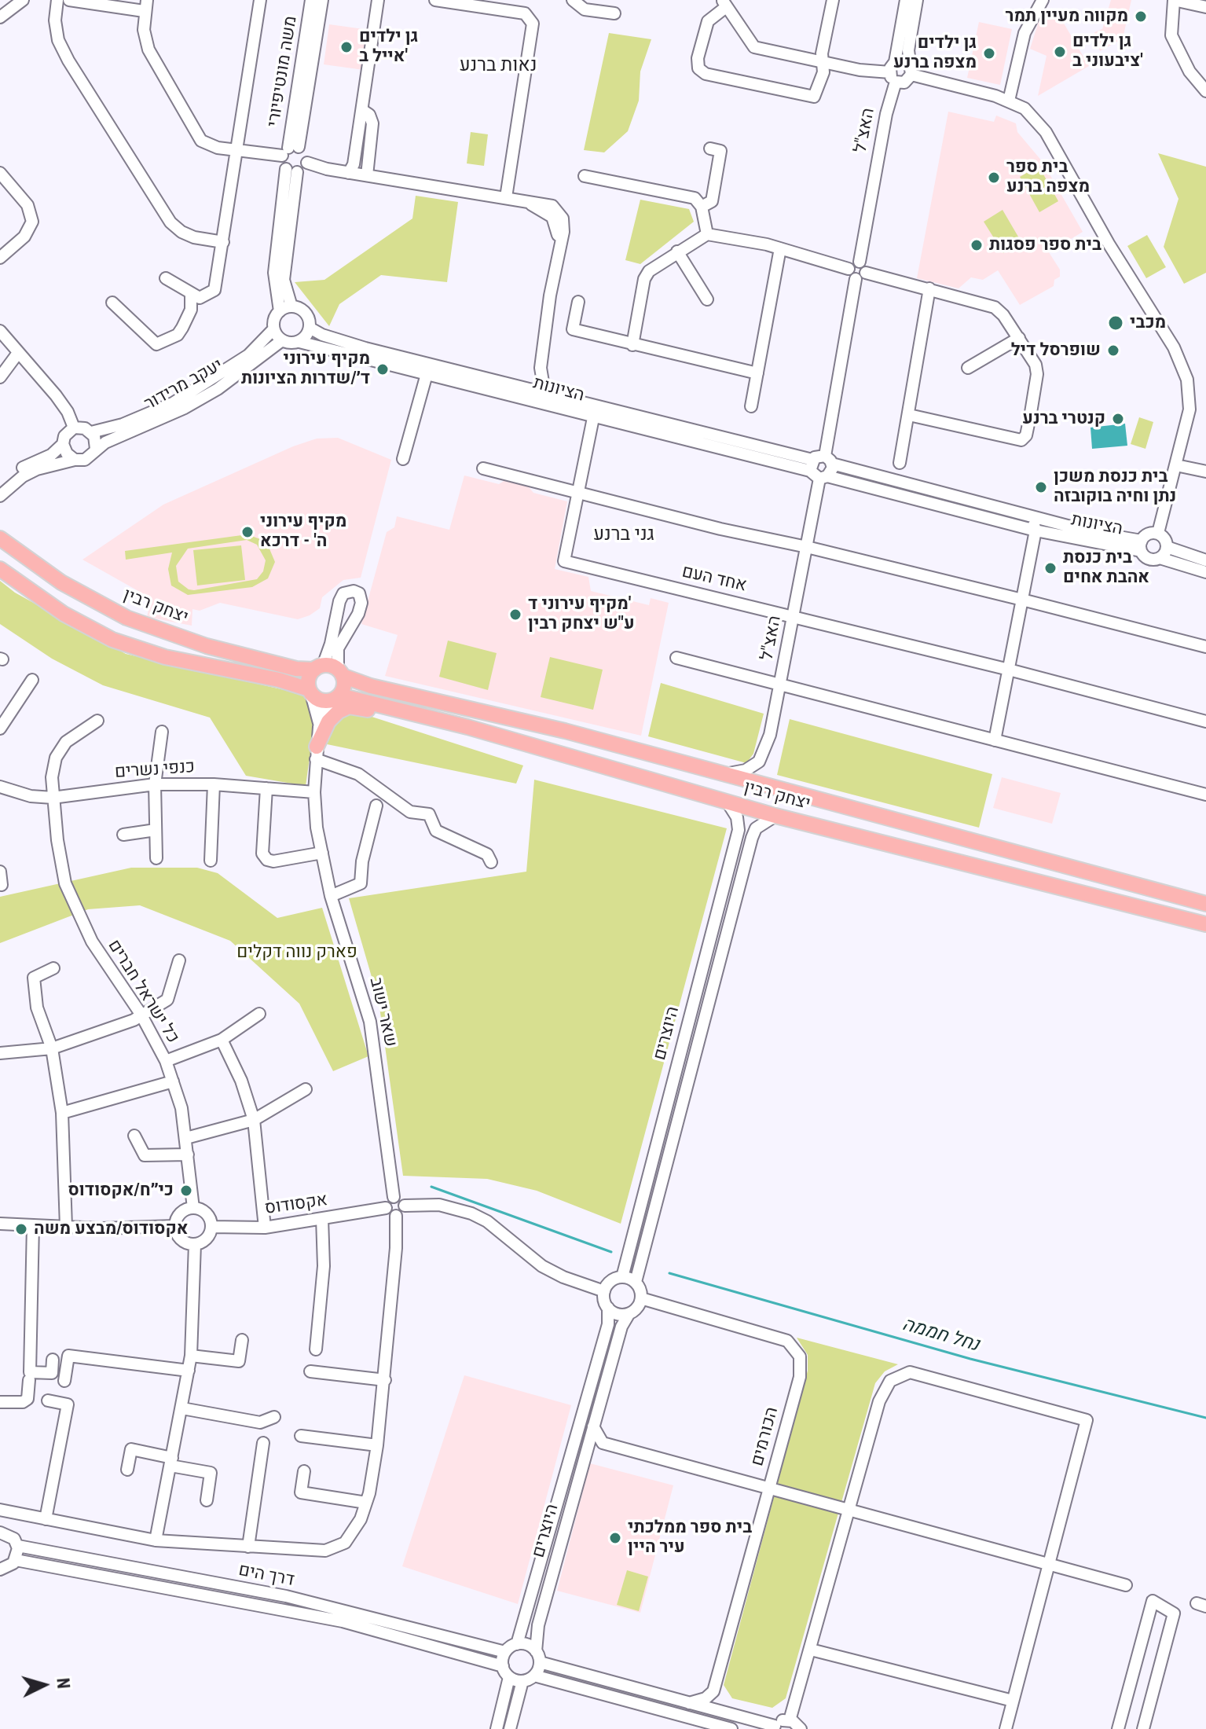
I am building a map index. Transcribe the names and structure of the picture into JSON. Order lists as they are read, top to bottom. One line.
{"streets":{"main road":["יצחק רבין"],"street":["משה מונטיפיורי","האצ\"ל","יעקב מרידור","הציונות","אחד העם","כנפי נשרים","כל ישראל חברים","שאר ישוב","היוצרים","אקסודוס","הכורמים","דרך הים"]},"crossings":[["האצ\"ל","הציונות"],["האצ\"ל","אחד העם"],["האצ\"ל","יצחק רבין"],["יעקב מרידור","הציונות"],["הציונות","אחד העם"],["יצחק רבין","שאר ישוב"],["יצחק רבין","היוצרים"],["כנפי נשרים","כל ישראל חברים"],["כנפי נשרים","שאר ישוב"],["כל ישראל חברים","אקסודוס"],["שאר ישוב","אקסודוס"],["היוצרים","הכורמים"],["היוצרים","דרך הים"]],"districts":["נאות ברנע","גני ברנע"],"water":["נחל חממה"],"parks":["פארק נווה דקלים"],"places":["מקווה מעיין תמר","גן ילדים אייל ב'","גן ילדים ציבעוני ב'","גן ילדים מצפה ברנע","בית ספר מצפה ברנע","בית ספר פסגות","מכבי","שופרסל דיל","מקיף עירוני ד׳/שדרות הציונות","קנטרי ברנע","בית כנסת משכן נתן וחיה בוקובזה","מקיף עירוני ה' - דרכא","בית כנסת אהבת אחים","מקיף עירוני ד' ע\"ש יצחק רבין","כי״ח/אקסודוס","אקסודוס/מבצע משה","בית ספר ממלכתי עיר היין"],"north":"right"}
